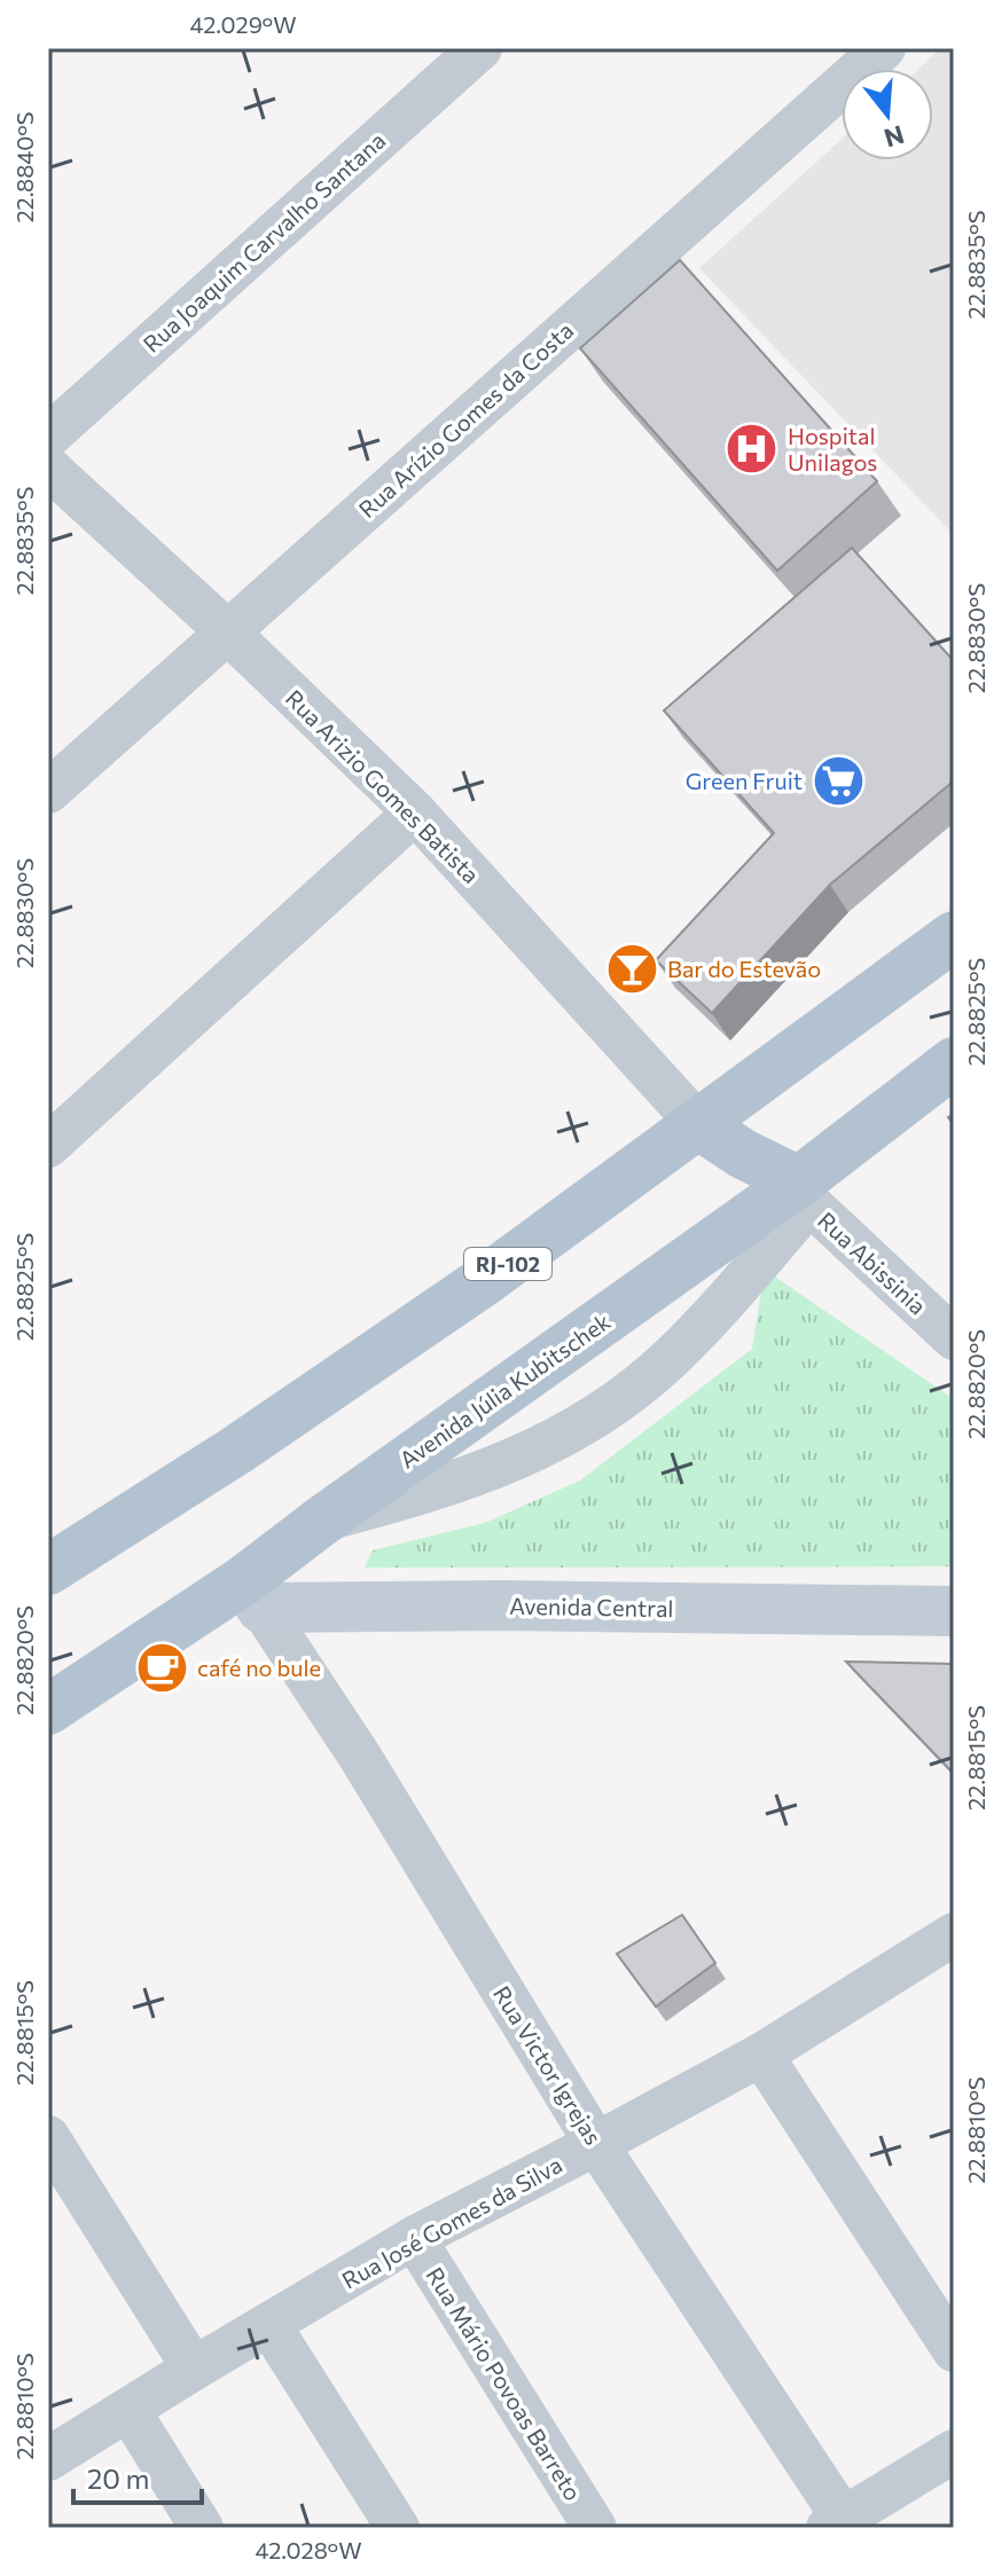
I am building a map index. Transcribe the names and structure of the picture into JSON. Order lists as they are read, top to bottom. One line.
{"streets":{"main road":["RJ-102","Avenida Júlia Kubitschek"],"street":["Rua Joaquim Carvalho Santana","Rua Arízio Gomes da Costa","Rua Arizio Gomes Batista","Rua Abissinia","Avenida Central","Rua Victor Igrejas","Rua José Gomes da Silva","Rua Mário Povoas Barreto"]},"crossings":[["Rua Arízio Gomes da Costa","Rua Arizio Gomes Batista"],["Rua Arizio Gomes Batista","RJ-102"],["Rua Abissinia","Avenida Júlia Kubitschek"],["Avenida Júlia Kubitschek","Avenida Central"],["Avenida Júlia Kubitschek","Rua Victor Igrejas"],["Avenida Central","Rua Victor Igrejas"],["Rua Victor Igrejas","Rua José Gomes da Silva"],["Rua José Gomes da Silva","Rua Mário Povoas Barreto"]],"places":{"hospital":["Hospital Unilagos"],"supermarket":["Green Fruit"],"bar":["Bar do Estevão"],"cafe":["café no bule"]},"scale_bar":"20 m","north":"bottom","coordinates":["42.029°W","22.8840°S","22.8835°S","22.8830°S","22.8825°S","22.8820°S","22.8815°S","22.8810°S","42.028°W"]}
